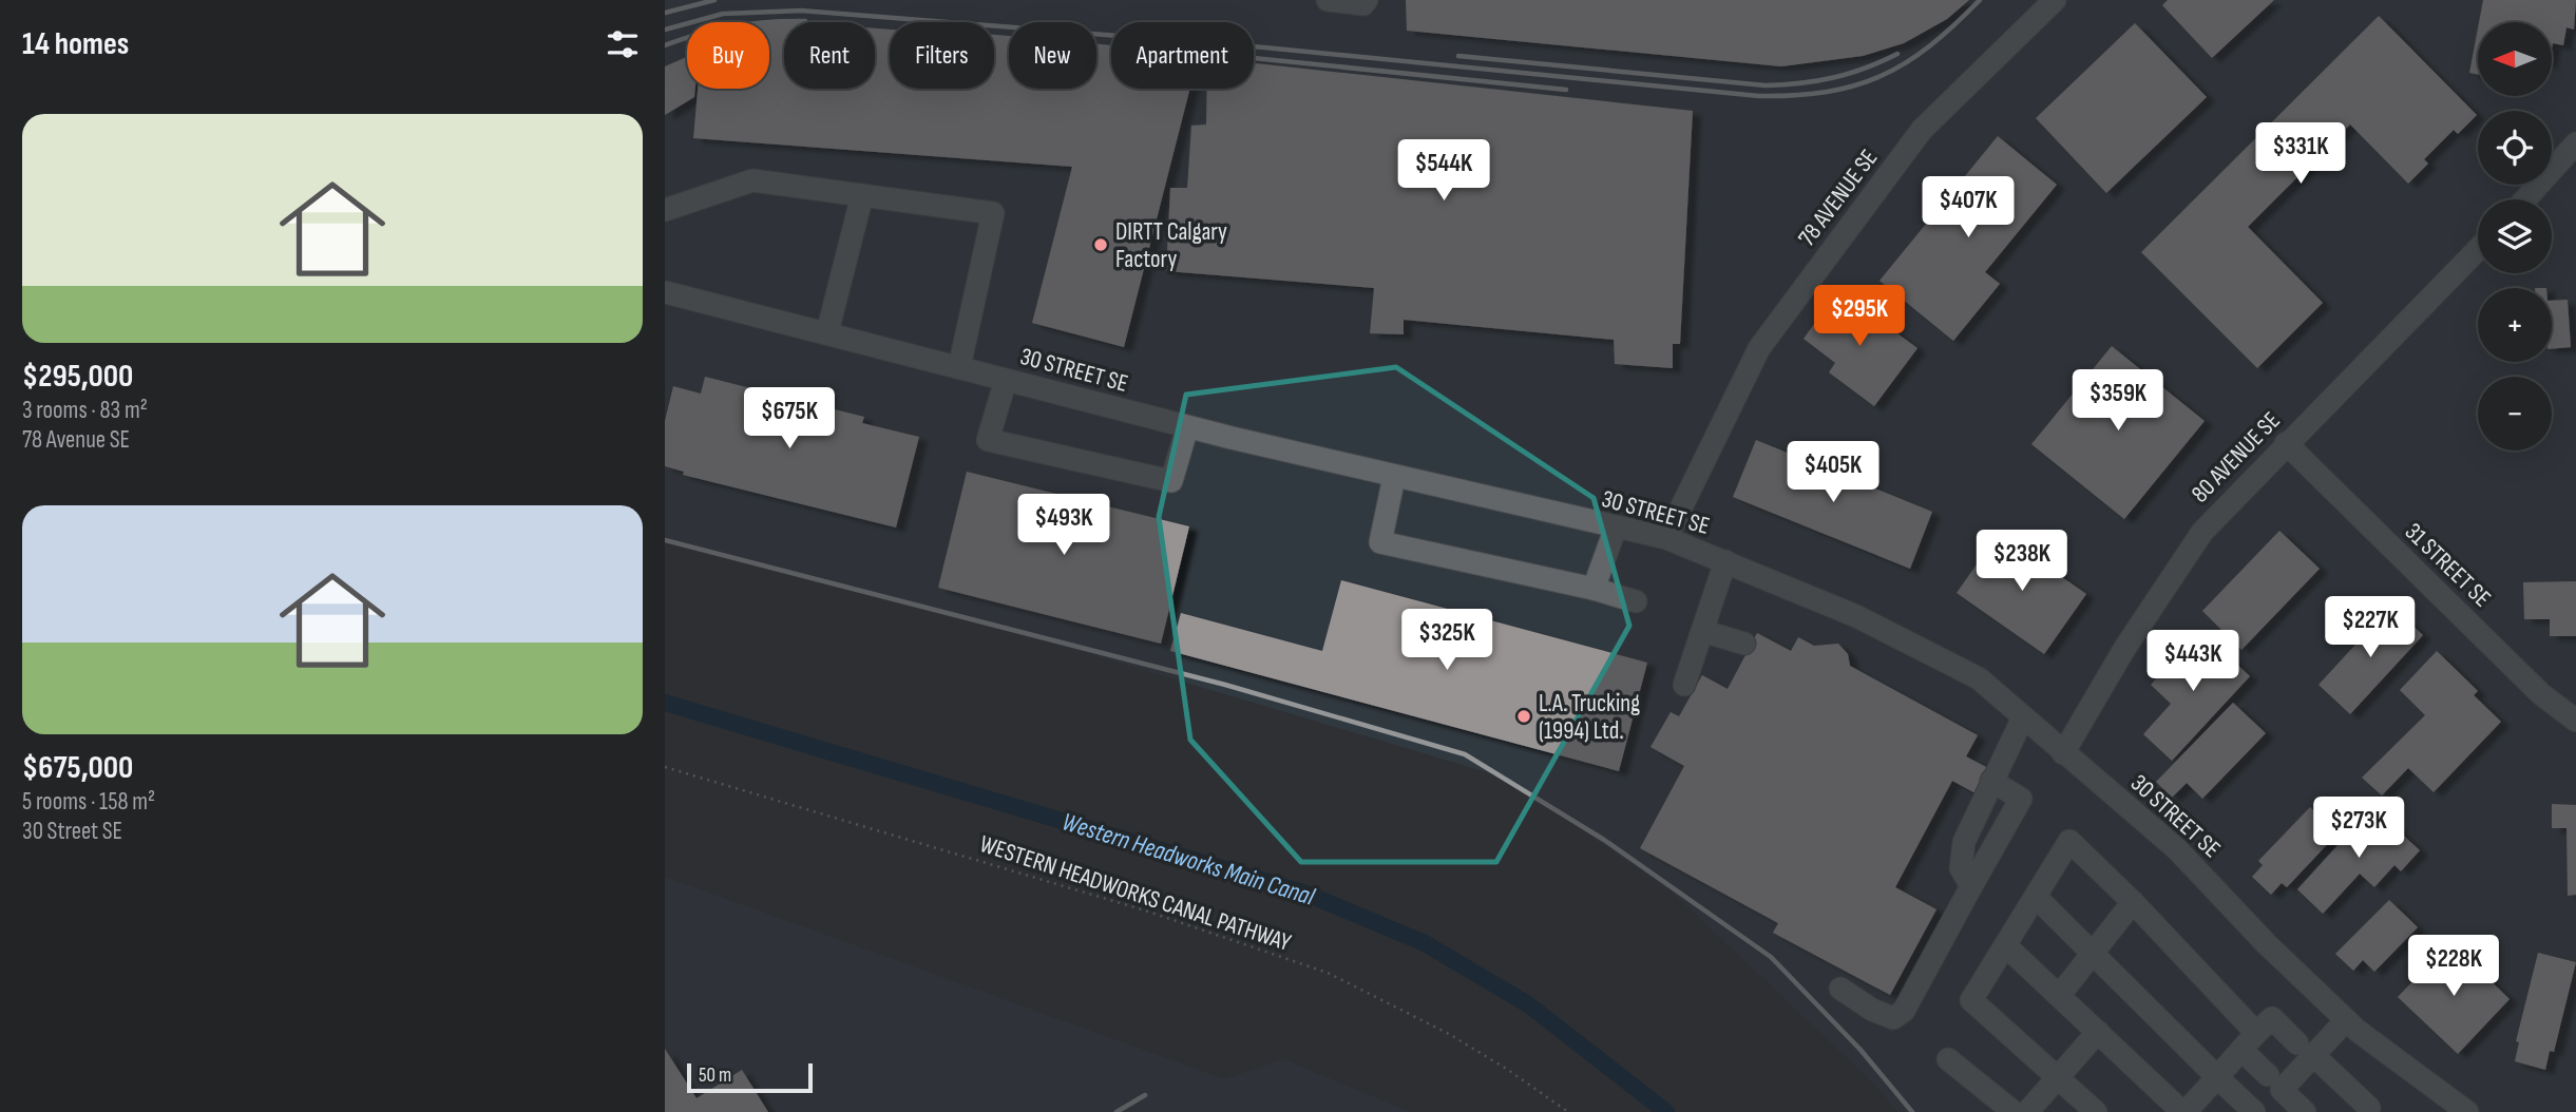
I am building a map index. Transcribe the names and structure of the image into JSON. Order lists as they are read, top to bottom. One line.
{"streets":{"street":["78 AVENUE SE","30 STREET SE","80 AVENUE SE","31 STREET SE"],"path":["WESTERN HEADWORKS CANAL PATHWAY"]},"crossings":[["78 AVENUE SE","30 STREET SE"],["30 STREET SE","80 AVENUE SE"],["80 AVENUE SE","31 STREET SE"]],"water":["Western Headworks Main Canal"],"places":["DIRTT Calgary Factory","L.A. Trucking (1994) Ltd."],"scale_bar":"50 m","north":"left","page":{"heading":"14 homes","map_buttons":["+","−"],"chip":["Buy","Rent","Filters","New","Apartment"],"list":[{"name":"$295,000","note":"3 rooms · 83 m² · 78 Avenue SE"},{"name":"$675,000","note":"5 rooms · 158 m² · 30 Street SE"}],"price":["$331K","$544K","$407K","$295K","$359K","$675K","$405K","$493K","$238K","$227K","$325K","$443K","$273K","$228K"],"scale":"50 m"}}
